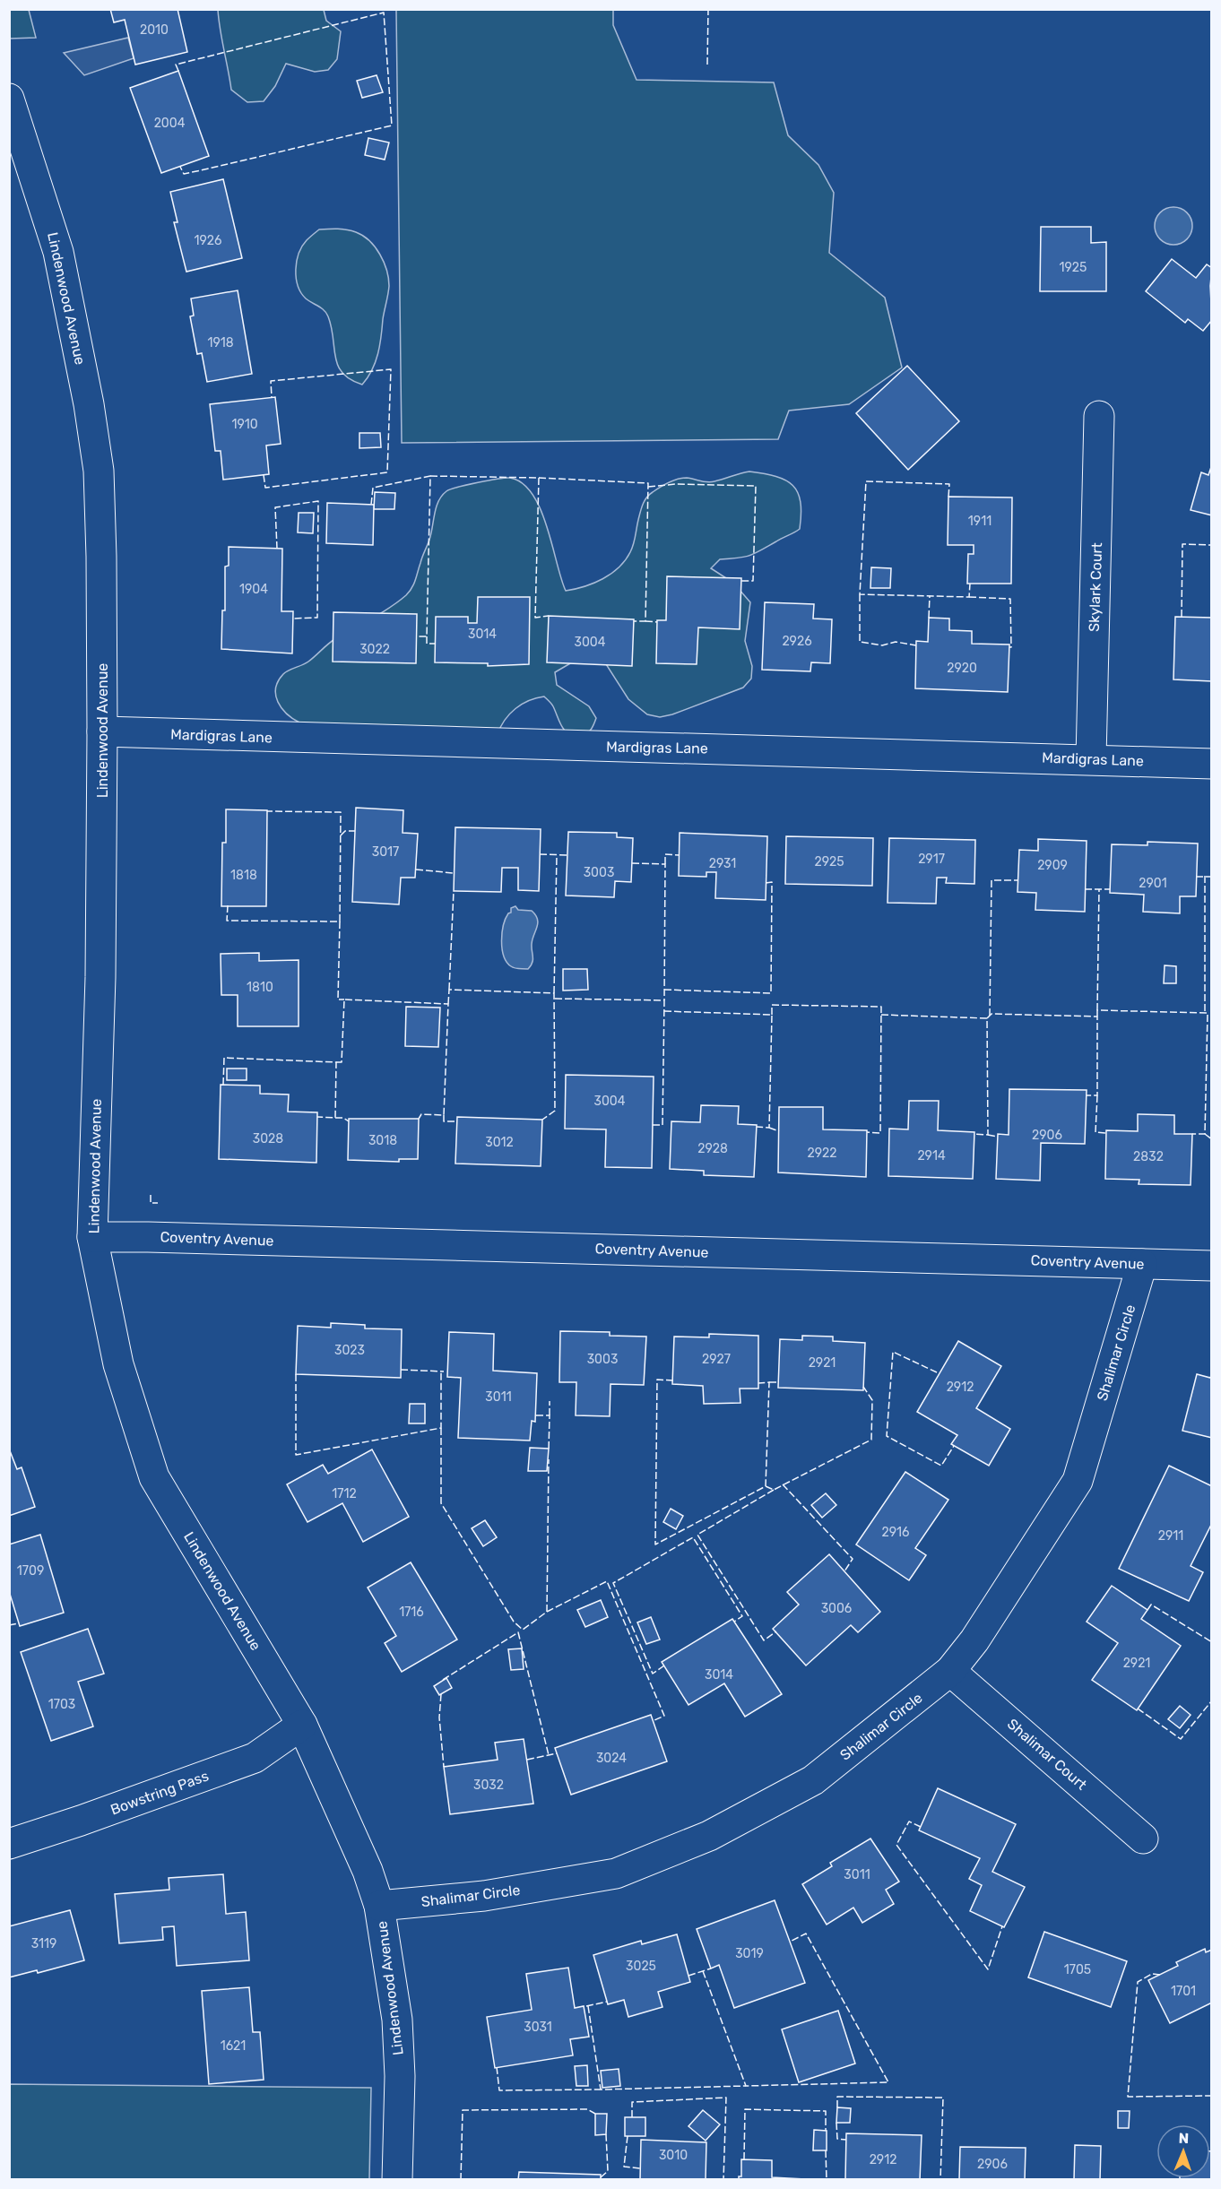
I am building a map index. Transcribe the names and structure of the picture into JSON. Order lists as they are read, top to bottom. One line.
{"streets":{"street":["Lindenwood Avenue","Skylark Court","Mardigras Lane","Coventry Avenue","Shalimar Circle","Shalimar Court","Bowstring Pass"]},"crossings":[["Lindenwood Avenue","Mardigras Lane"],["Lindenwood Avenue","Coventry Avenue"],["Lindenwood Avenue","Shalimar Circle"],["Lindenwood Avenue","Bowstring Pass"],["Skylark Court","Mardigras Lane"],["Coventry Avenue","Shalimar Circle"],["Shalimar Circle","Shalimar Court"]],"house_numbers":["2010","2004","1926","1925","1918","1910","1911","1904","3014","2926","3004","3022","2920","3017","2917","2925","2931","2909","3003","1818","2901","1810","3004","2906","3028","3018","3012","2928","2922","2914","2832","3023","3003","2927","2921","2912","3011","1712","2916","2911","1709","3006","1716","2921","3014","1703","3024","3032","3011","3119","3019","3025","1705","1701","3031","1621","3010","2912","2906"],"north":"top"}
